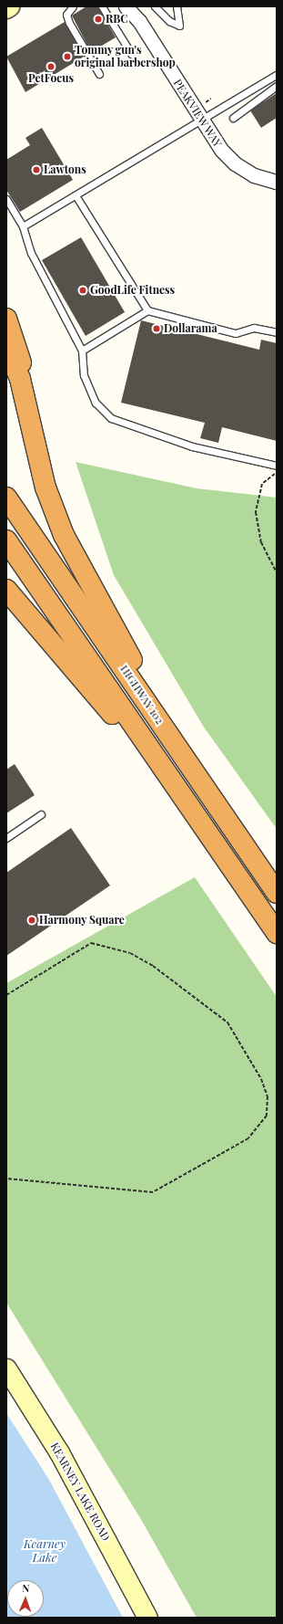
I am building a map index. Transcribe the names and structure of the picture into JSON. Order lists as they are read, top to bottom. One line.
{"streets":{"highway":["HIGHWAY 102"],"main road":["KEARNEY LAKE ROAD"],"street":["PEAKVIEW WAY"]},"water":["Kearney Lake"],"places":["RBC","Tommy gun's original barbershop","PetFocus","Lawtons","GoodLife Fitness","Dollarama","Harmony Square"],"north":"top"}
